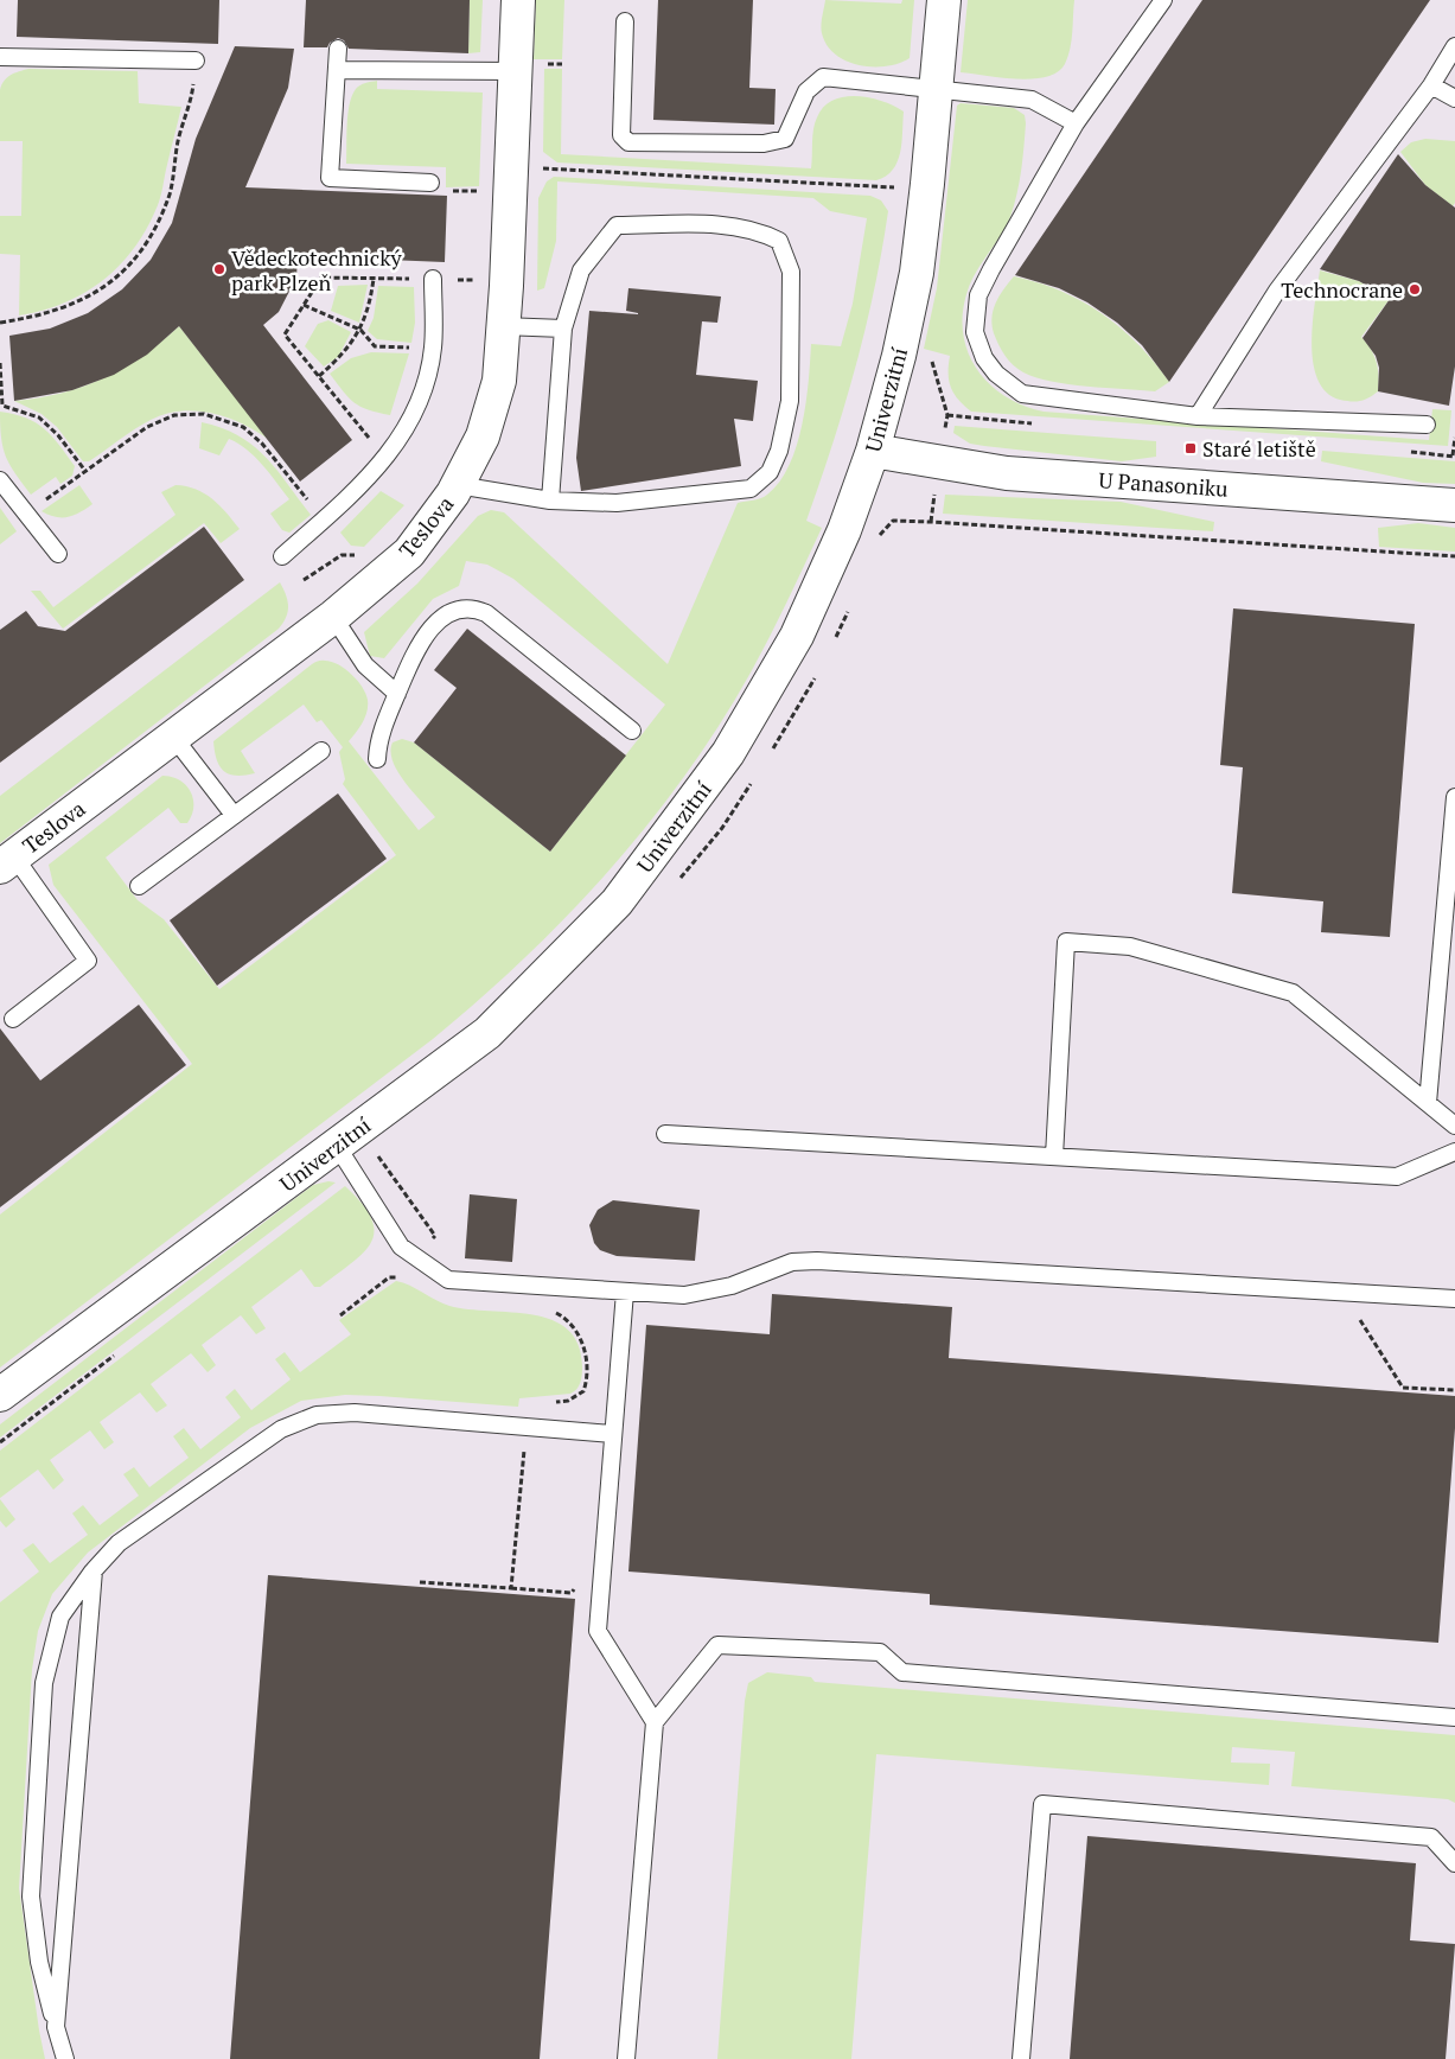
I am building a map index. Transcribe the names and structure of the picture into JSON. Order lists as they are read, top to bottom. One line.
{"streets":{"street":["Univerzitní","U Panasoniku","Teslova"]},"crossings":[["Univerzitní","U Panasoniku"]],"places":{"other":["Vědeckotechnický park Plzeň","Technocrane"],"transit":["Staré letiště"]}}
